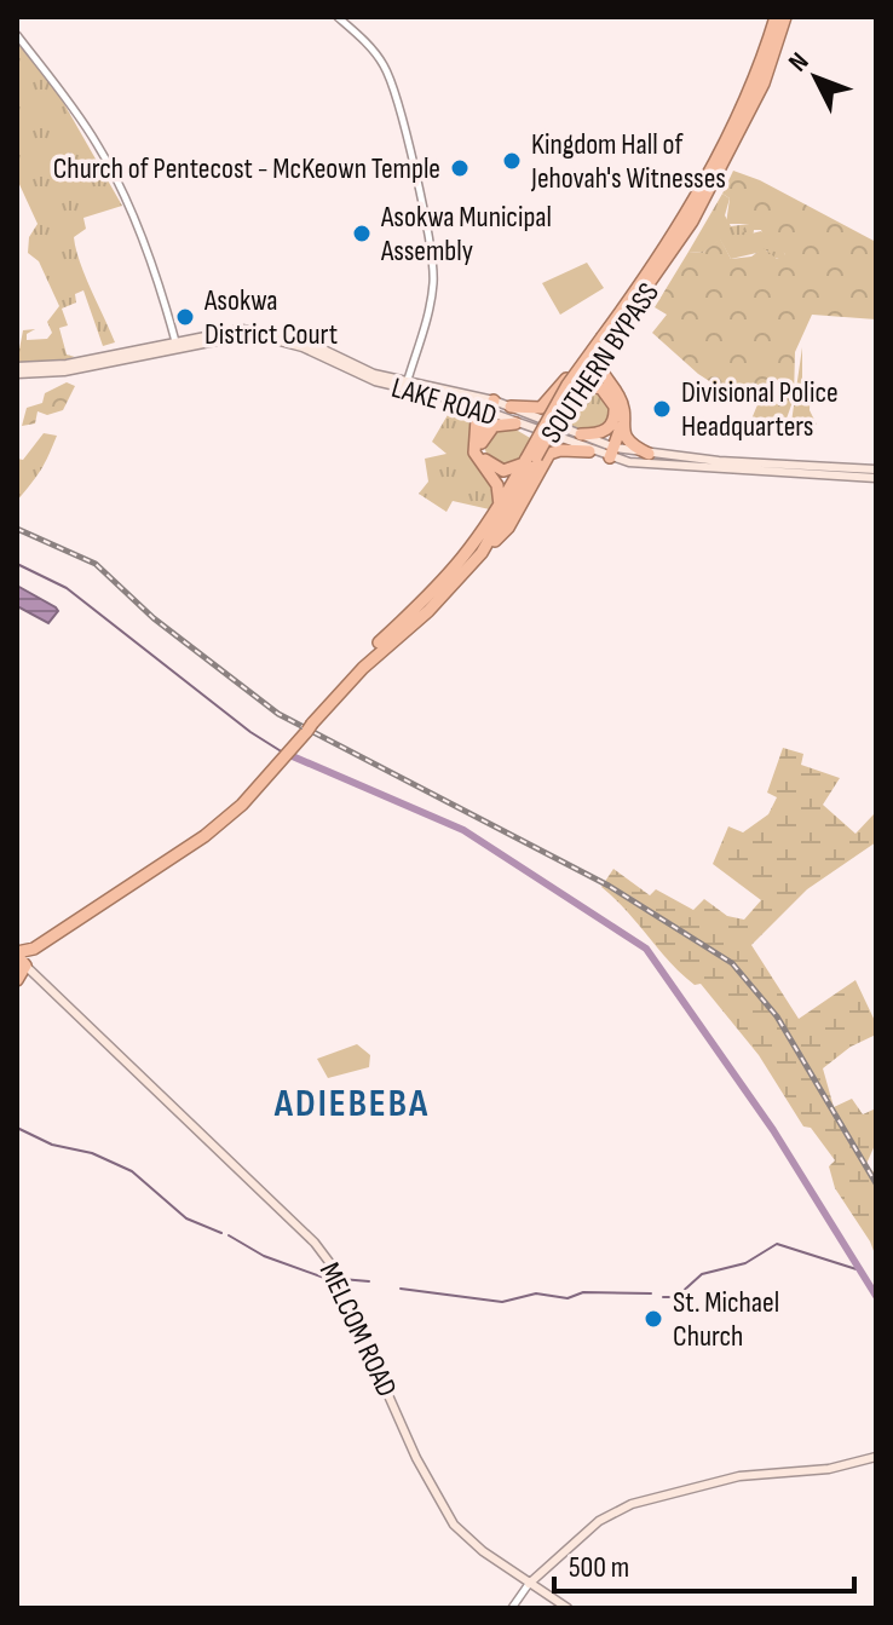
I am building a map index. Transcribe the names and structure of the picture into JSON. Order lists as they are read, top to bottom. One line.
{"streets":{"highway":["SOUTHERN BYPASS"],"main road":["LAKE ROAD","MELCOM ROAD"]},"crossings":[["SOUTHERN BYPASS","MELCOM ROAD"]],"districts":["ADIEBEBA"],"places":["Kingdom Hall of Jehovah's Witnesses","Church of Pentecost - McKeown Temple","Asokwa Municipal Assembly","Asokwa District Court","Divisional Police Headquarters","St. Michael Church"],"scale_bar":"500 m","north":"top left"}
